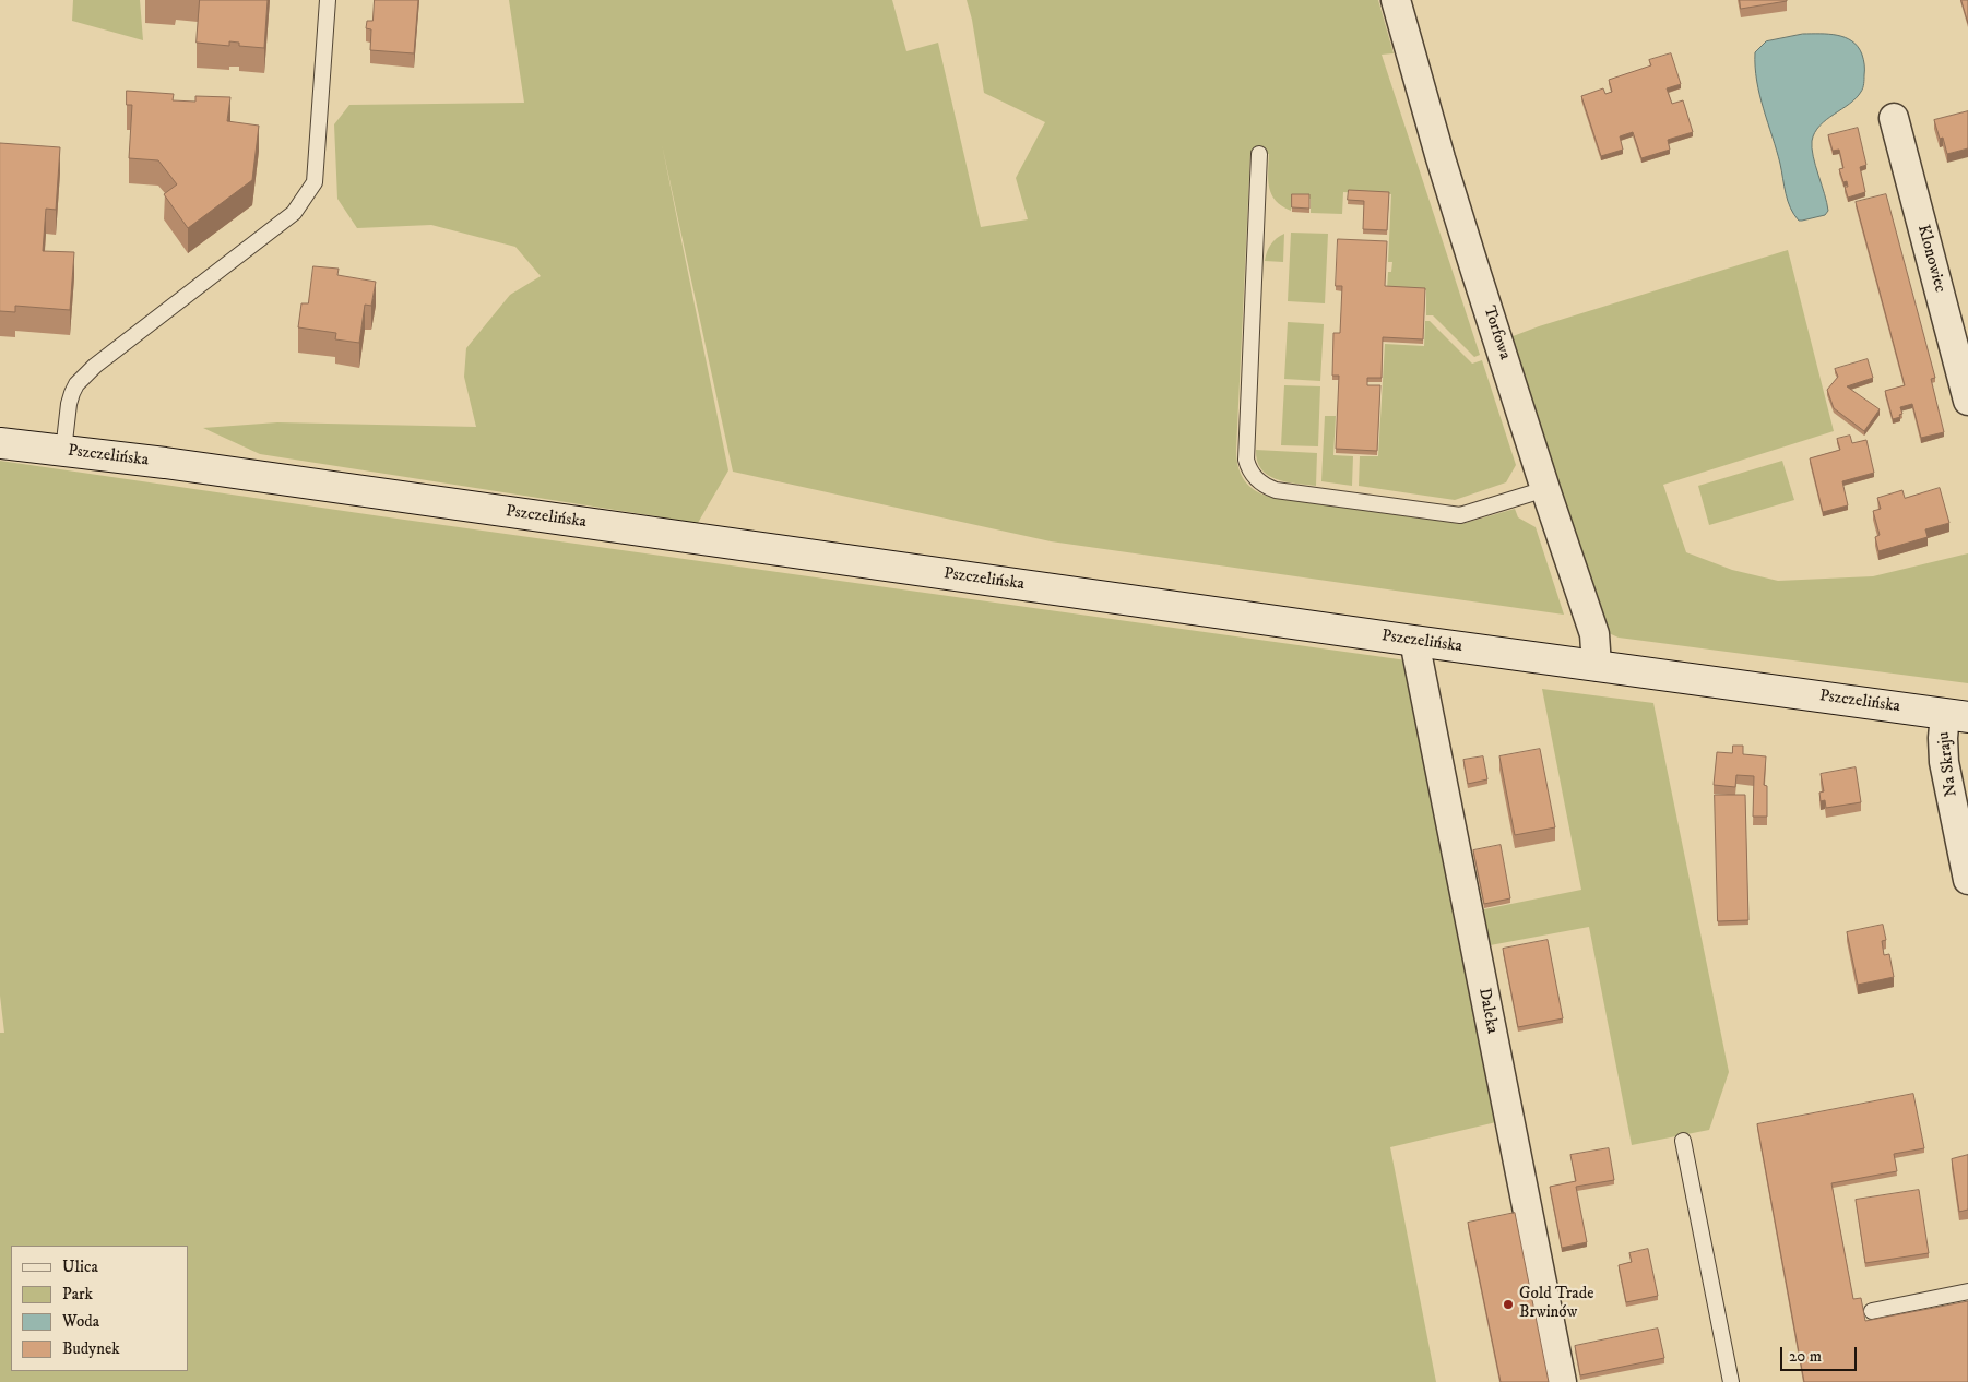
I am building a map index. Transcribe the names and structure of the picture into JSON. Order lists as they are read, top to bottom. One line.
{"streets":{"main road":["Pszczelińska"],"street":["Klonowiec","Torfowa","Na Skraju","Daleka"]},"crossings":[["Torfowa","Pszczelińska"],["Pszczelińska","Na Skraju"],["Pszczelińska","Daleka"]],"places":["Gold Trade Brwinów"],"legend":["Ulica","Park","Woda","Budynek"],"scale_bar":"20 m"}
